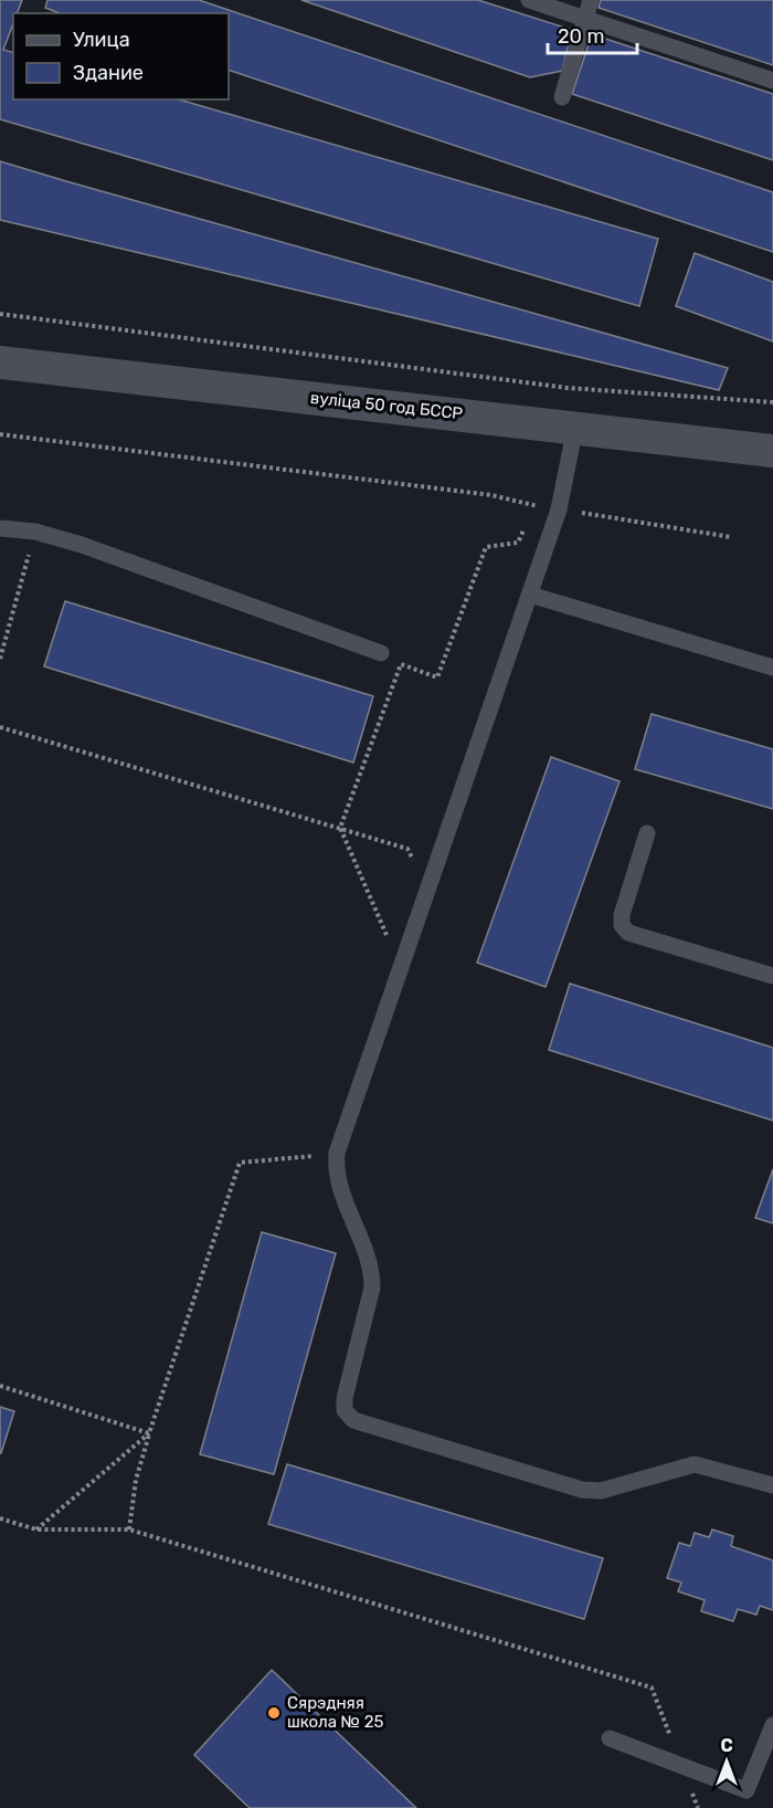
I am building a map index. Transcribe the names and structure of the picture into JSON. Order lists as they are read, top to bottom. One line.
{"streets":{"street":["вуліца 50 год БССР"]},"places":["Сярэдняя школа № 25"],"legend":["Улица","Здание"],"scale_bar":"20 m","north":"top"}
